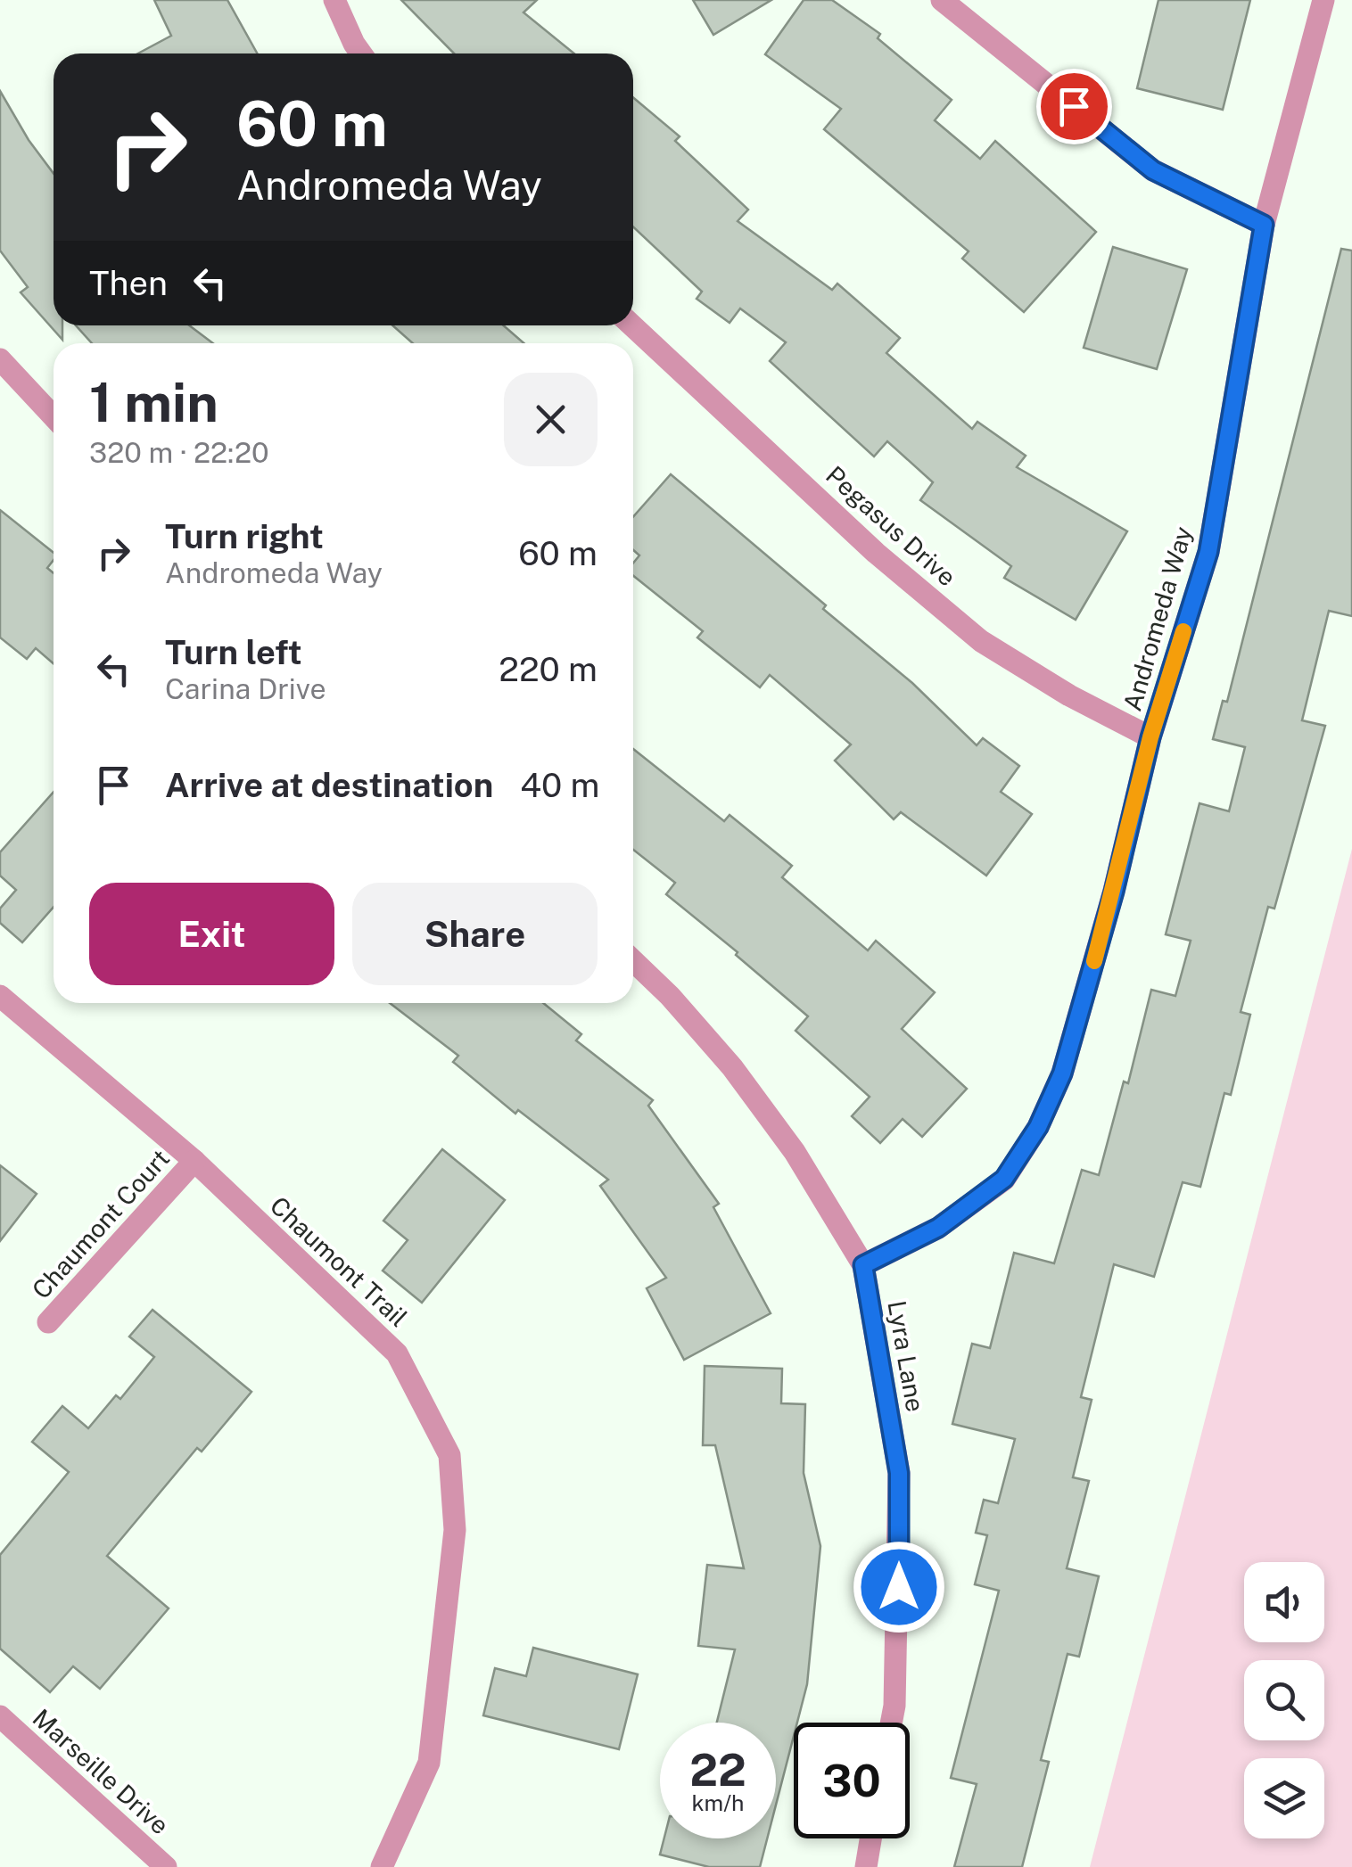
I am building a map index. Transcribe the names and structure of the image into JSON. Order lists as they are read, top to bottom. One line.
{"streets":{"street":["Pegasus Drive","Andromeda Way","Chaumont Court","Chaumont Trail","Lyra Lane","Marseille Drive"]},"crossings":[["Pegasus Drive","Andromeda Way"],["Andromeda Way","Lyra Lane"],["Chaumont Court","Chaumont Trail"]],"page":{"turn":["60 m","Andromeda Way"],"then":"Then","heading":["1 min","320 m · 22:20"],"list":[{"name":"Turn right","note":"Andromeda Way","value":"60 m"},{"name":"Turn left","note":"Carina Drive","value":"220 m"},{"name":"Arrive at destination","value":"40 m"}],"buttons":["Exit","Share"],"speed":"22 km/h","limit":"30"}}
